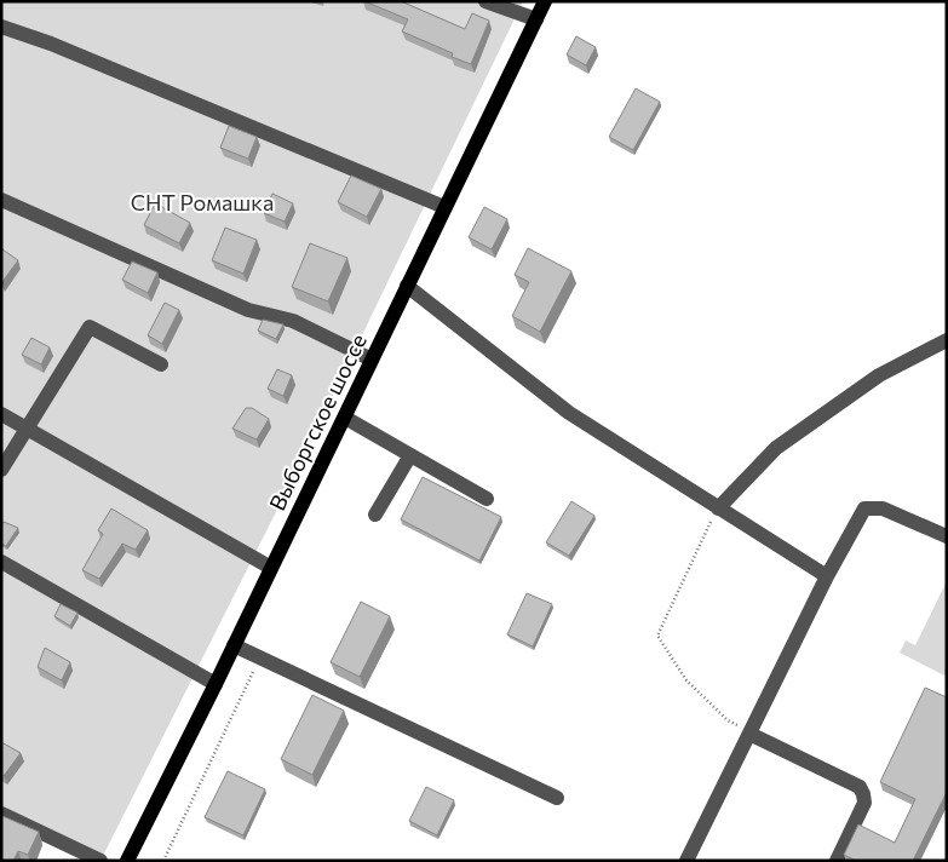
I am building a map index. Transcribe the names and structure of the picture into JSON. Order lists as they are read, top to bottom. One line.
{"streets":{"main road":["Выборгское шоссе"]},"parks":["СНТ Ромашка"]}
